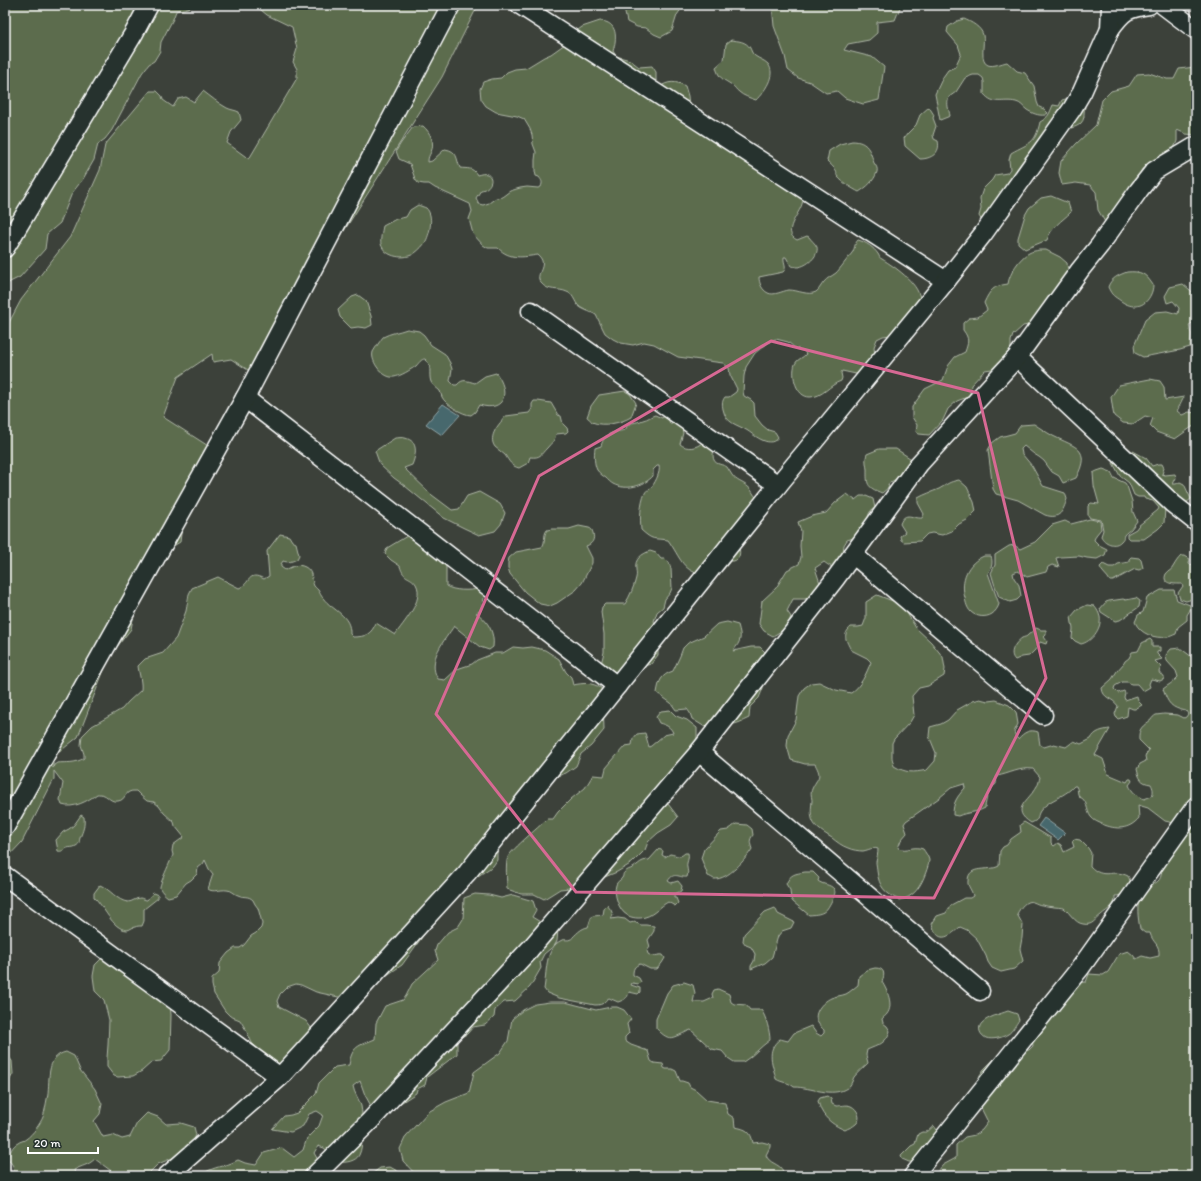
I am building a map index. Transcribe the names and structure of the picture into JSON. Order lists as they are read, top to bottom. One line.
{"scale_bar":"20 m"}
